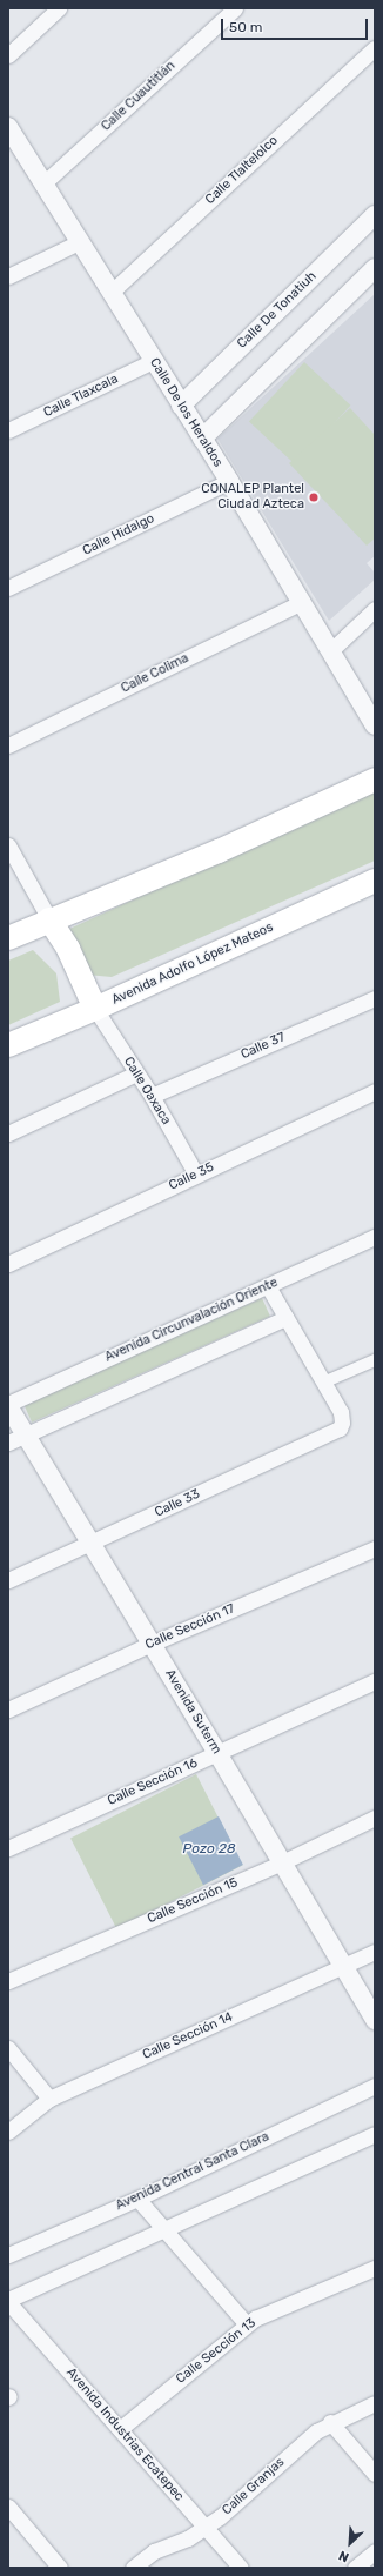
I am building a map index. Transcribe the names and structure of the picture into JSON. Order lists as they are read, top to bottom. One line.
{"streets":{"main road":["Avenida Adolfo López Mateos"],"street":["Calle Cuautitlán","Calle Tlaltelolco","Calle De Tonatiuh","Calle Tlaxcala","Calle De los Heraldos","Calle Hidalgo","Calle Colima","Calle 37","Calle Oaxaca","Calle 35","Avenida Circunvalación Oriente","Calle 33","Calle Sección 17","Avenida Suterm","Calle Sección 16","Calle Sección 15","Calle Sección 14","Avenida Central Santa Clara","Calle Sección 13","Avenida Industrias Ecatepec","Calle Granjas"]},"crossings":[["Calle Cuautitlán","Calle De los Heraldos"],["Calle Tlaltelolco","Calle De los Heraldos"],["Calle De Tonatiuh","Calle De los Heraldos"],["Calle Tlaxcala","Calle De los Heraldos"],["Calle De los Heraldos","Calle Hidalgo"],["Calle De los Heraldos","Calle Colima"],["Avenida Adolfo López Mateos","Calle Oaxaca"],["Calle 37","Calle Oaxaca"],["Calle Oaxaca","Calle 35"],["Avenida Circunvalación Oriente","Avenida Suterm"],["Calle 33","Avenida Suterm"],["Calle Sección 17","Avenida Suterm"],["Avenida Suterm","Calle Sección 16"],["Avenida Suterm","Calle Sección 15"],["Avenida Suterm","Calle Sección 14"],["Calle Sección 13","Avenida Industrias Ecatepec"],["Avenida Industrias Ecatepec","Calle Granjas"]],"water":["Pozo 28"],"places":["CONALEP Plantel Ciudad Azteca"],"scale_bar":"50 m","north":"bottom left"}
